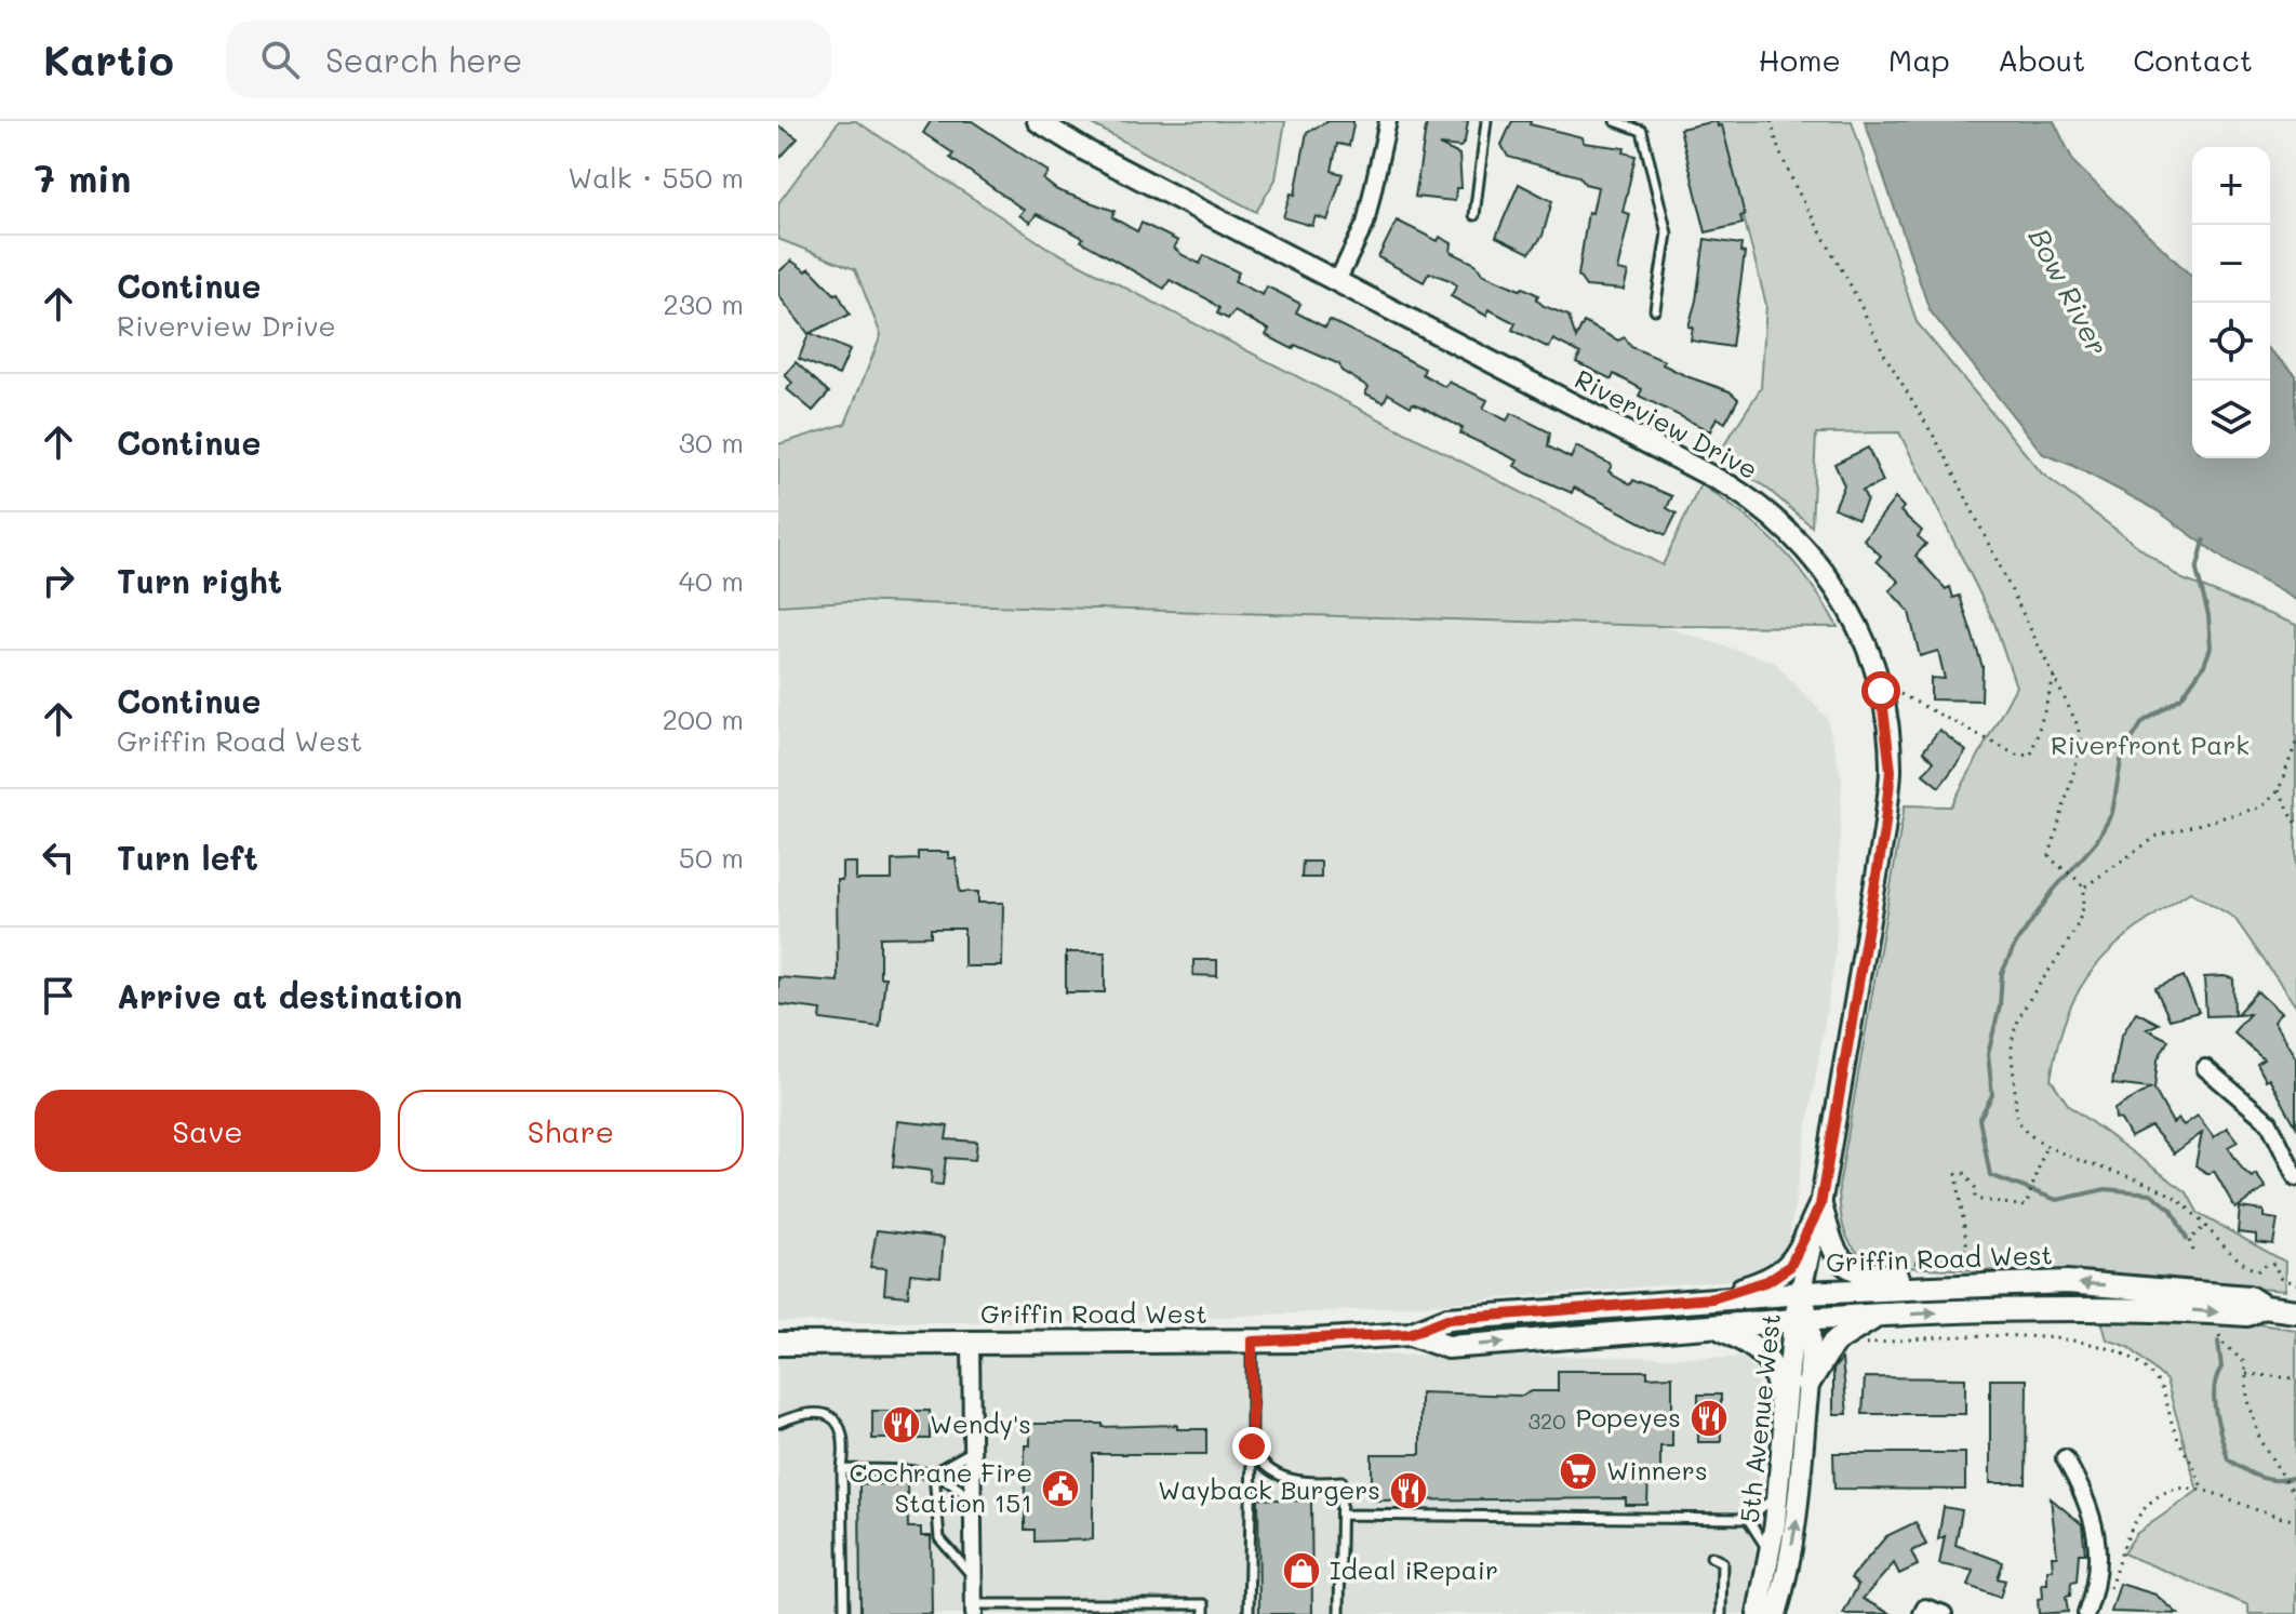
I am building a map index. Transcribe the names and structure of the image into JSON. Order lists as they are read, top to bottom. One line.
{"streets":{"main road":["Griffin Road West"],"street":["Riverview Drive","5th Avenue West"]},"crossings":[["Riverview Drive","Griffin Road West"],["Riverview Drive","5th Avenue West"],["Griffin Road West","5th Avenue West"]],"water":["Bow River"],"parks":["Riverfront Park"],"places":{"restaurant":["Popeyes","Wendy's","Wayback Burgers"],"supermarket":["Winners"],"public building":["Cochrane Fire Station 151"],"shop":["Ideal iRepair"]},"house_numbers":["320"],"page":{"header":"Kartio","search":"Search here","nav":["Home","Map","About","Contact"],"heading":["7 min","Walk · 550 m"],"map_buttons":["+","−"],"list":[["Continue","Riverview Drive","230 m"],["Continue","30 m"],["Turn right","40 m"],["Continue","Griffin Road West","200 m"],["Turn left","50 m"],"Arrive at destination"],"buttons":["Save","Share"]}}
